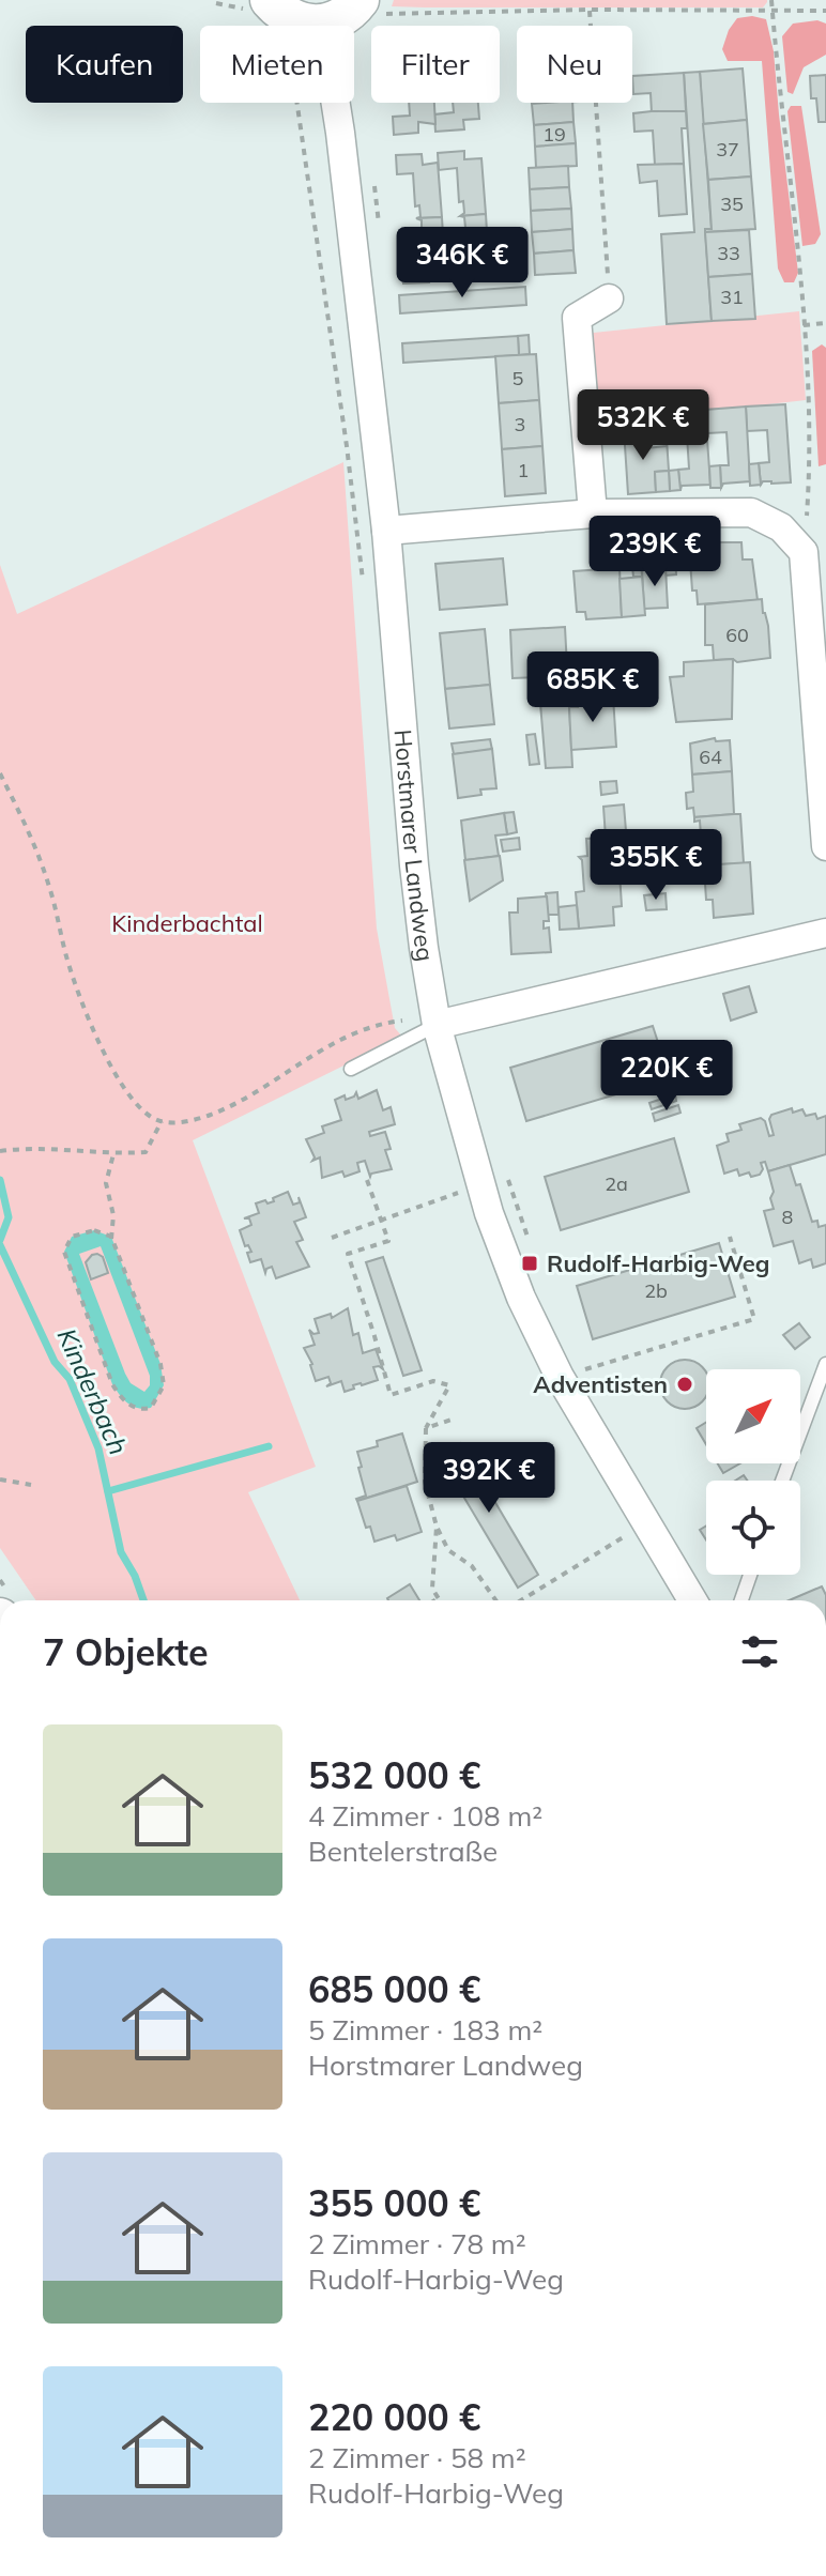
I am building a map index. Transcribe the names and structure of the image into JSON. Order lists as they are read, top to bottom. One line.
{"streets":{"street":["Horstmarer Landweg"]},"water":["Kinderbach"],"parks":["Kinderbachtal"],"places":{"transit":["Rudolf-Harbig-Weg"],"other":["Adventisten"]},"house_numbers":["19","37","35","33","31","5","3","1","60","64","2a","8","2b"],"north":"top right","page":{"chip":["Kaufen","Mieten","Filter","Neu"],"price":["346K €","532K €","239K €","685K €","355K €","220K €","392K €"],"heading":"7 Objekte","list":[{"name":"532 000 €","note":"4 Zimmer · 108 m² · Bentelerstraße"},{"name":"685 000 €","note":"5 Zimmer · 183 m² · Horstmarer Landweg"},{"name":"355 000 €","note":"2 Zimmer · 78 m² · Rudolf-Harbig-Weg"},{"name":"220 000 €","note":"2 Zimmer · 58 m² · Rudolf-Harbig-Weg"}]}}
